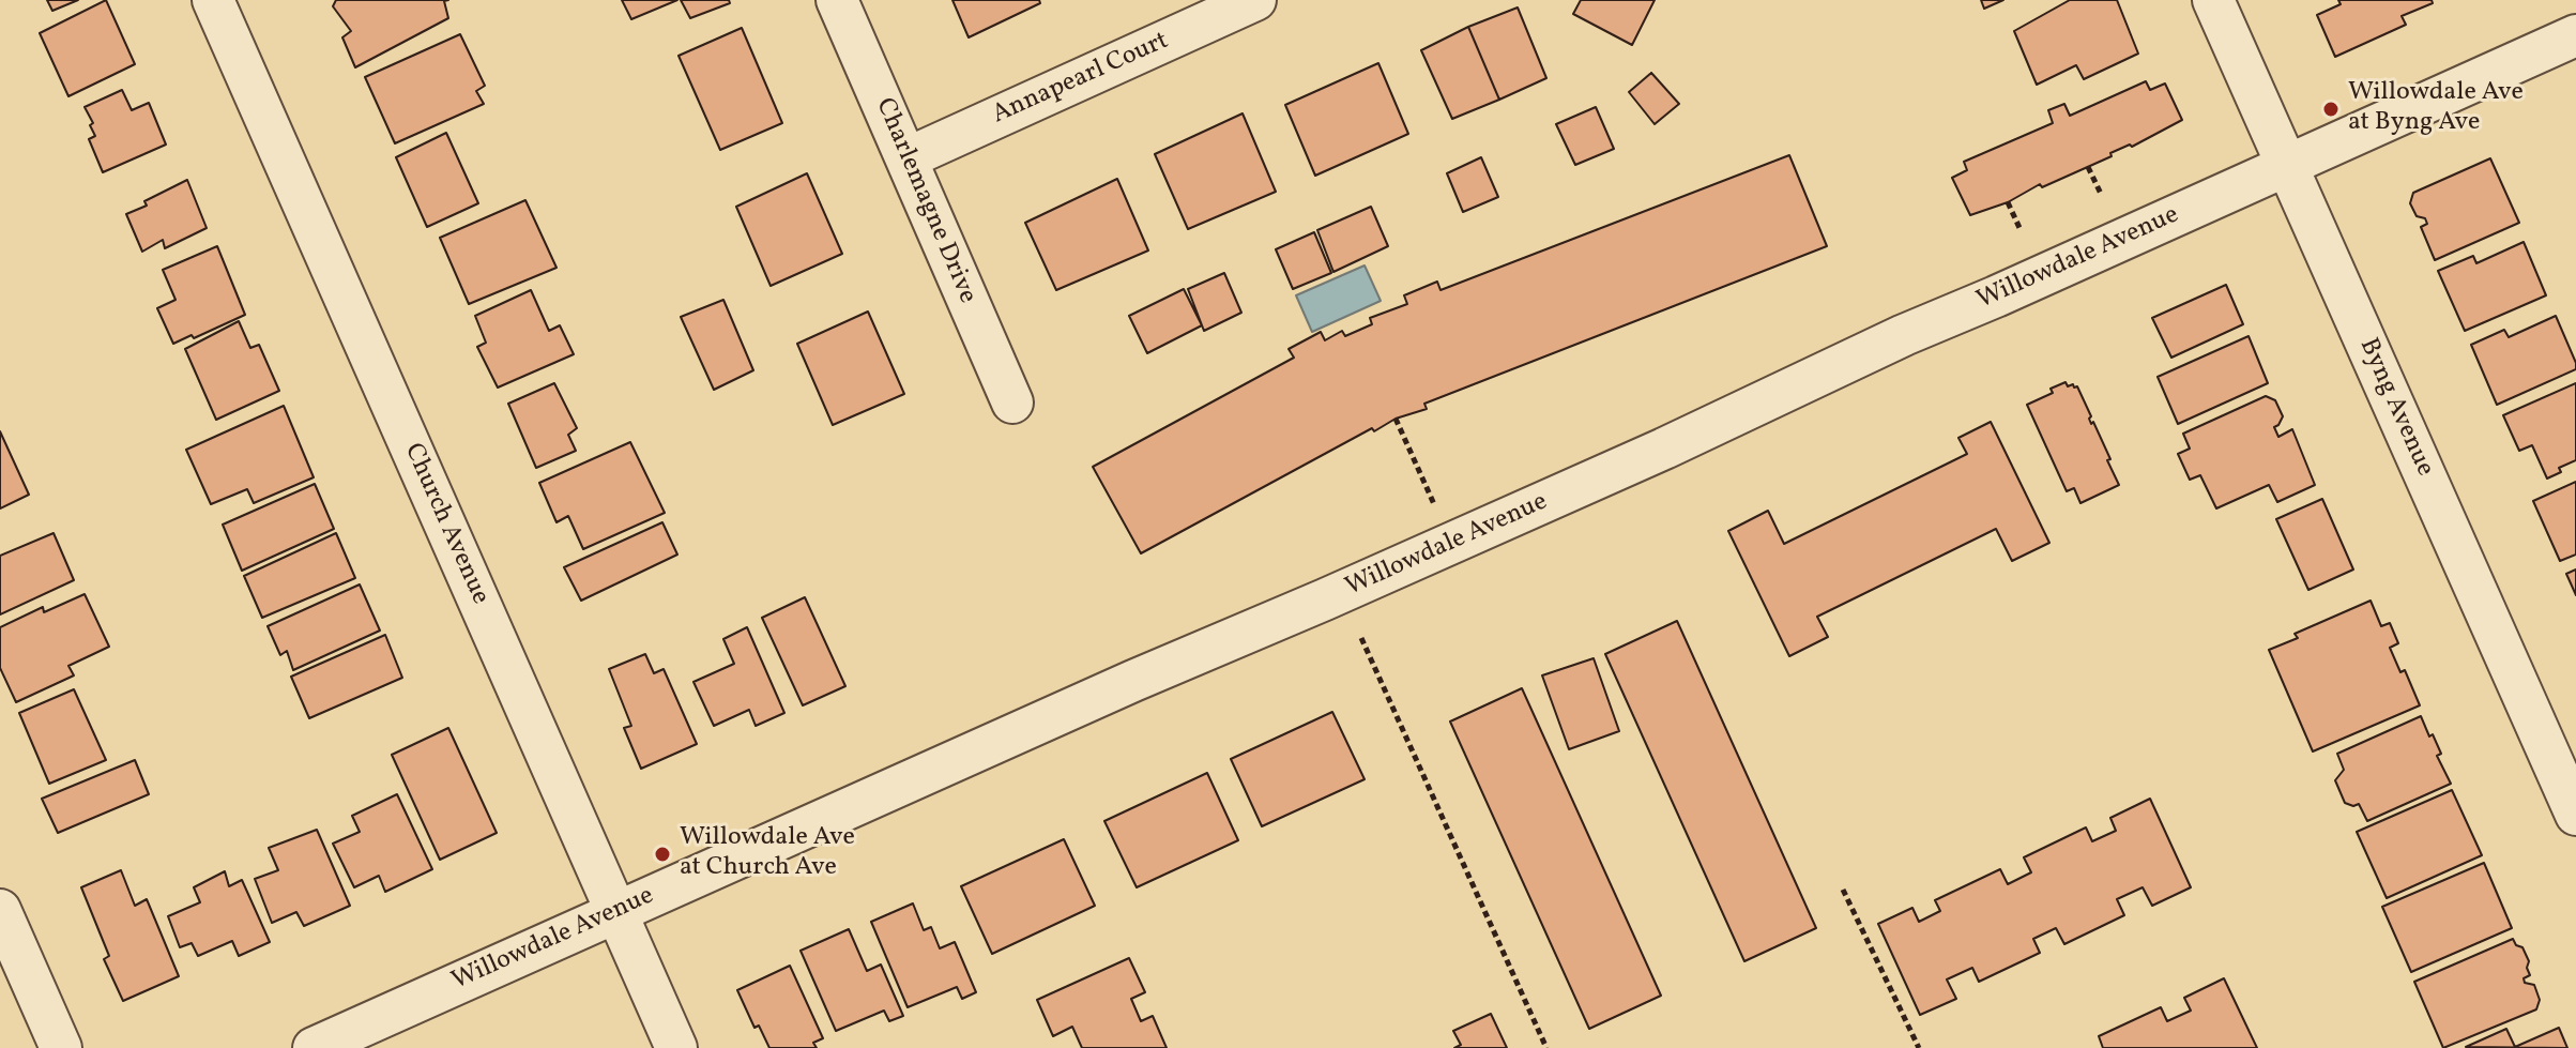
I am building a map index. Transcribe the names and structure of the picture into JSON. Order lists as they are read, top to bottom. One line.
{"streets":{"street":["Annapearl Court","Charlemagne Drive","Willowdale Avenue","Byng Avenue","Church Avenue"]},"crossings":[["Annapearl Court","Charlemagne Drive"],["Willowdale Avenue","Byng Avenue"],["Willowdale Avenue","Church Avenue"]],"places":["Willowdale Ave at Byng Ave","Willowdale Ave at Church Ave"]}
